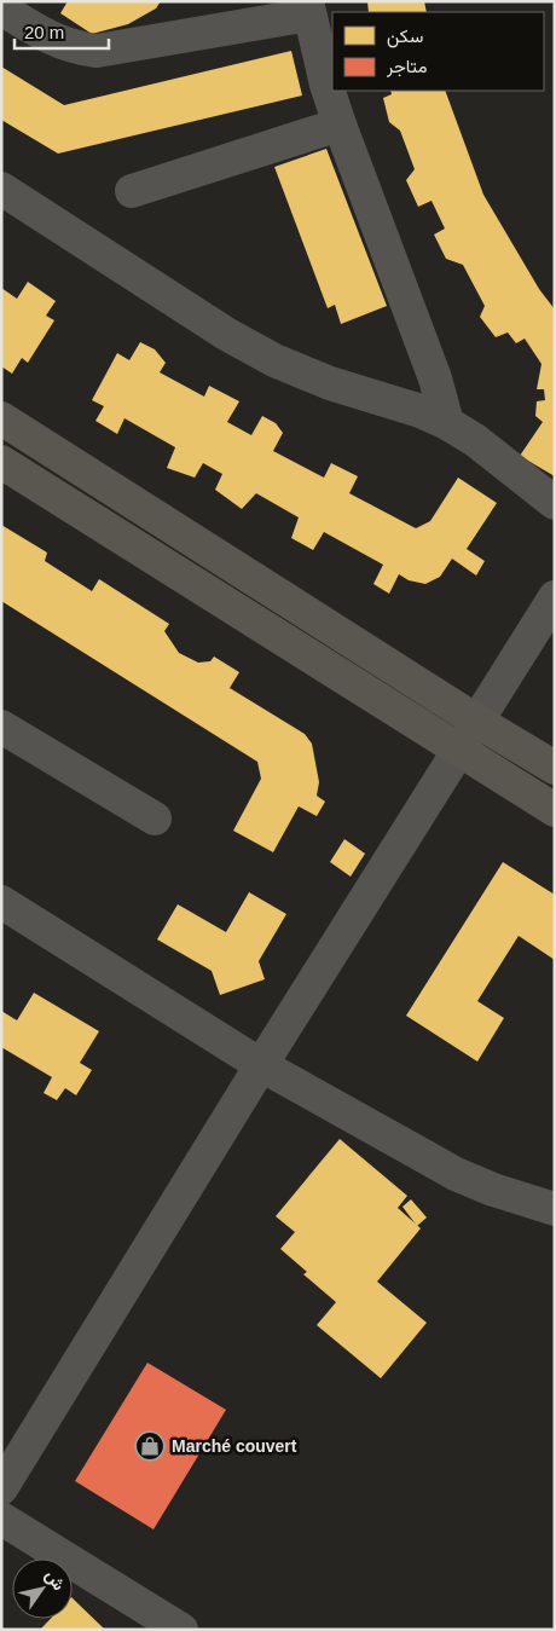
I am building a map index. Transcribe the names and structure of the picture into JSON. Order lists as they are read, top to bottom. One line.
{"places":{"shop":["Marché couvert"]},"legend":["سكن","متاجر"],"scale_bar":"20 m","north":"top right"}
